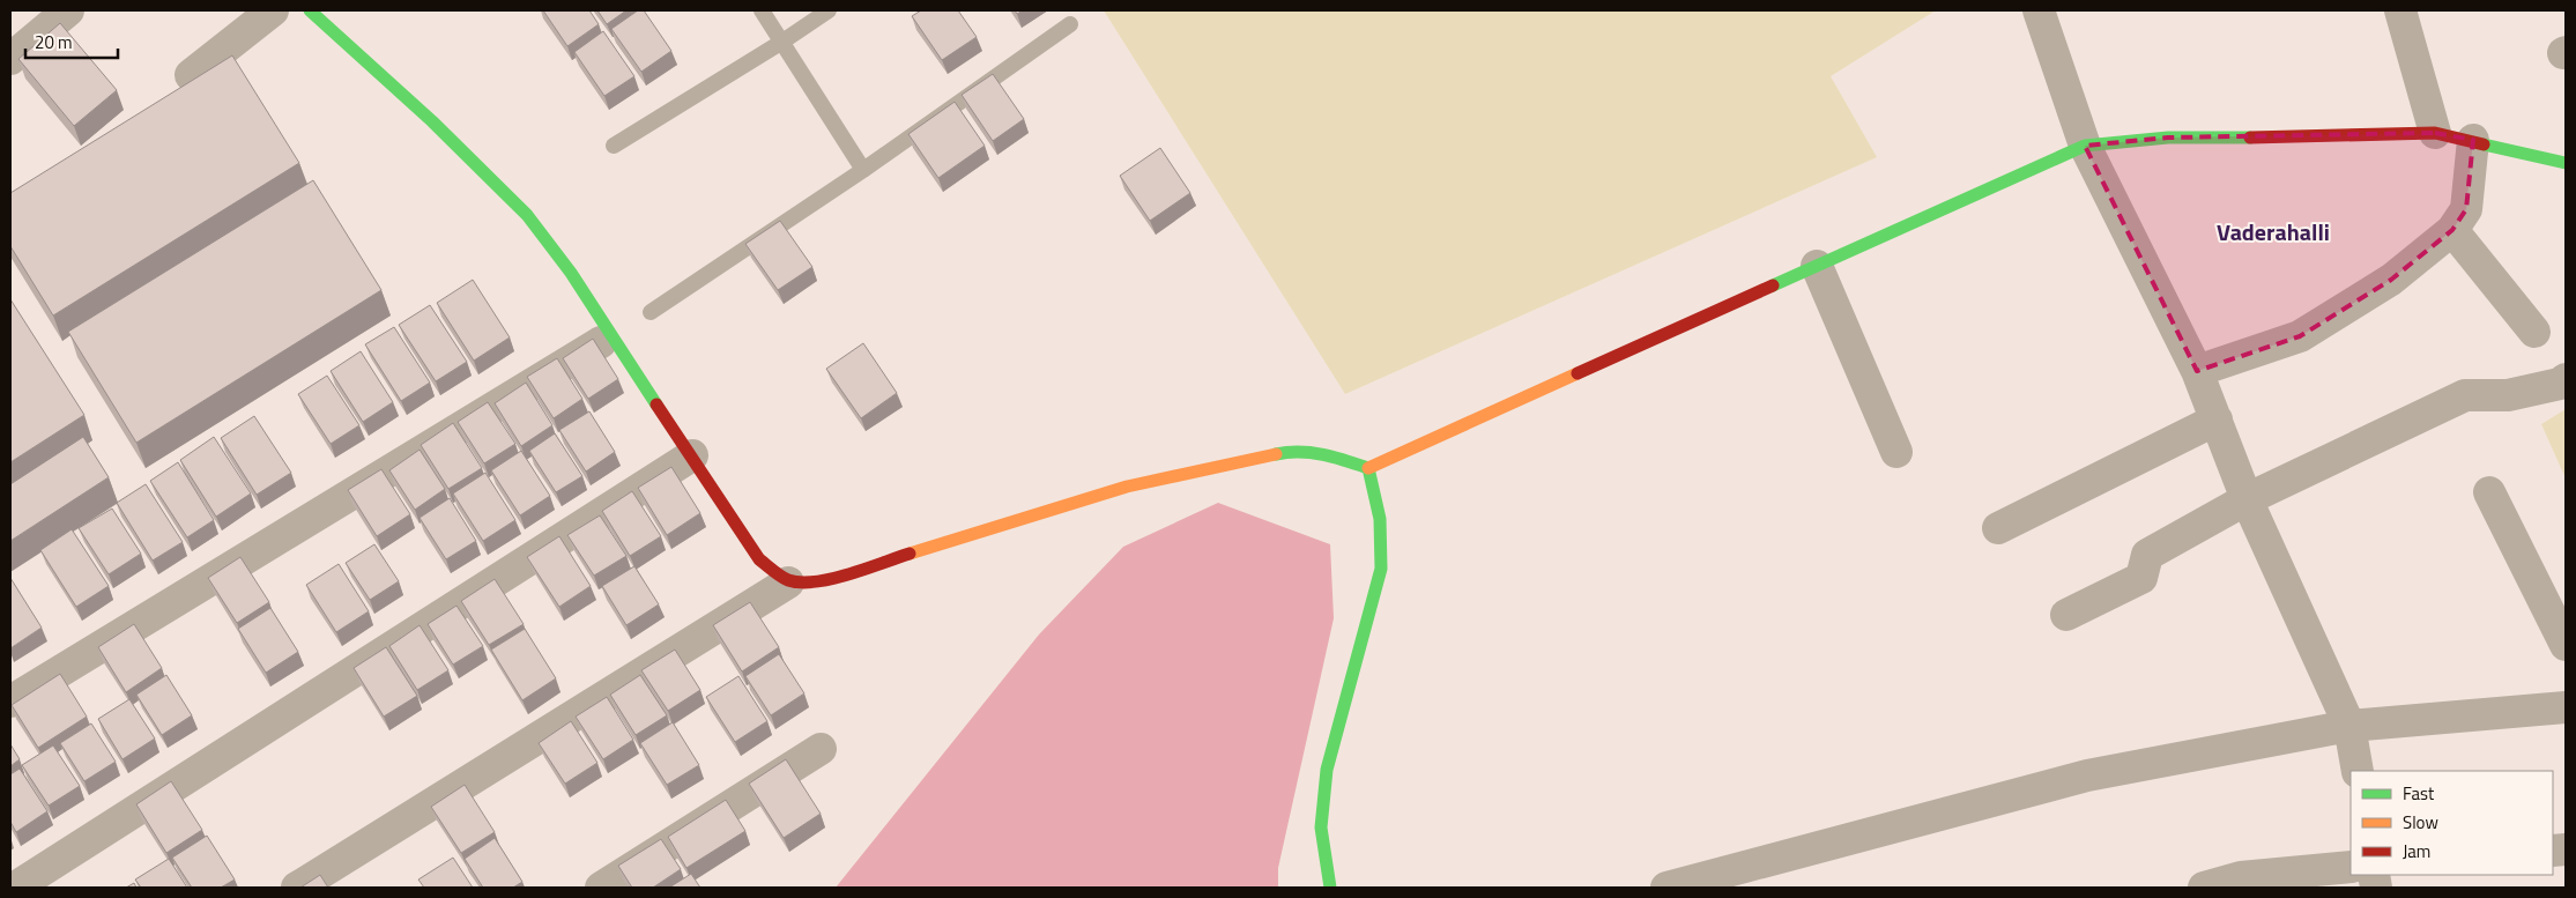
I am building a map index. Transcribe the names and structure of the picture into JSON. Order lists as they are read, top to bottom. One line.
{"districts":["Vaderahalli"],"legend":["Fast","Slow","Jam"],"scale_bar":"20 m"}
